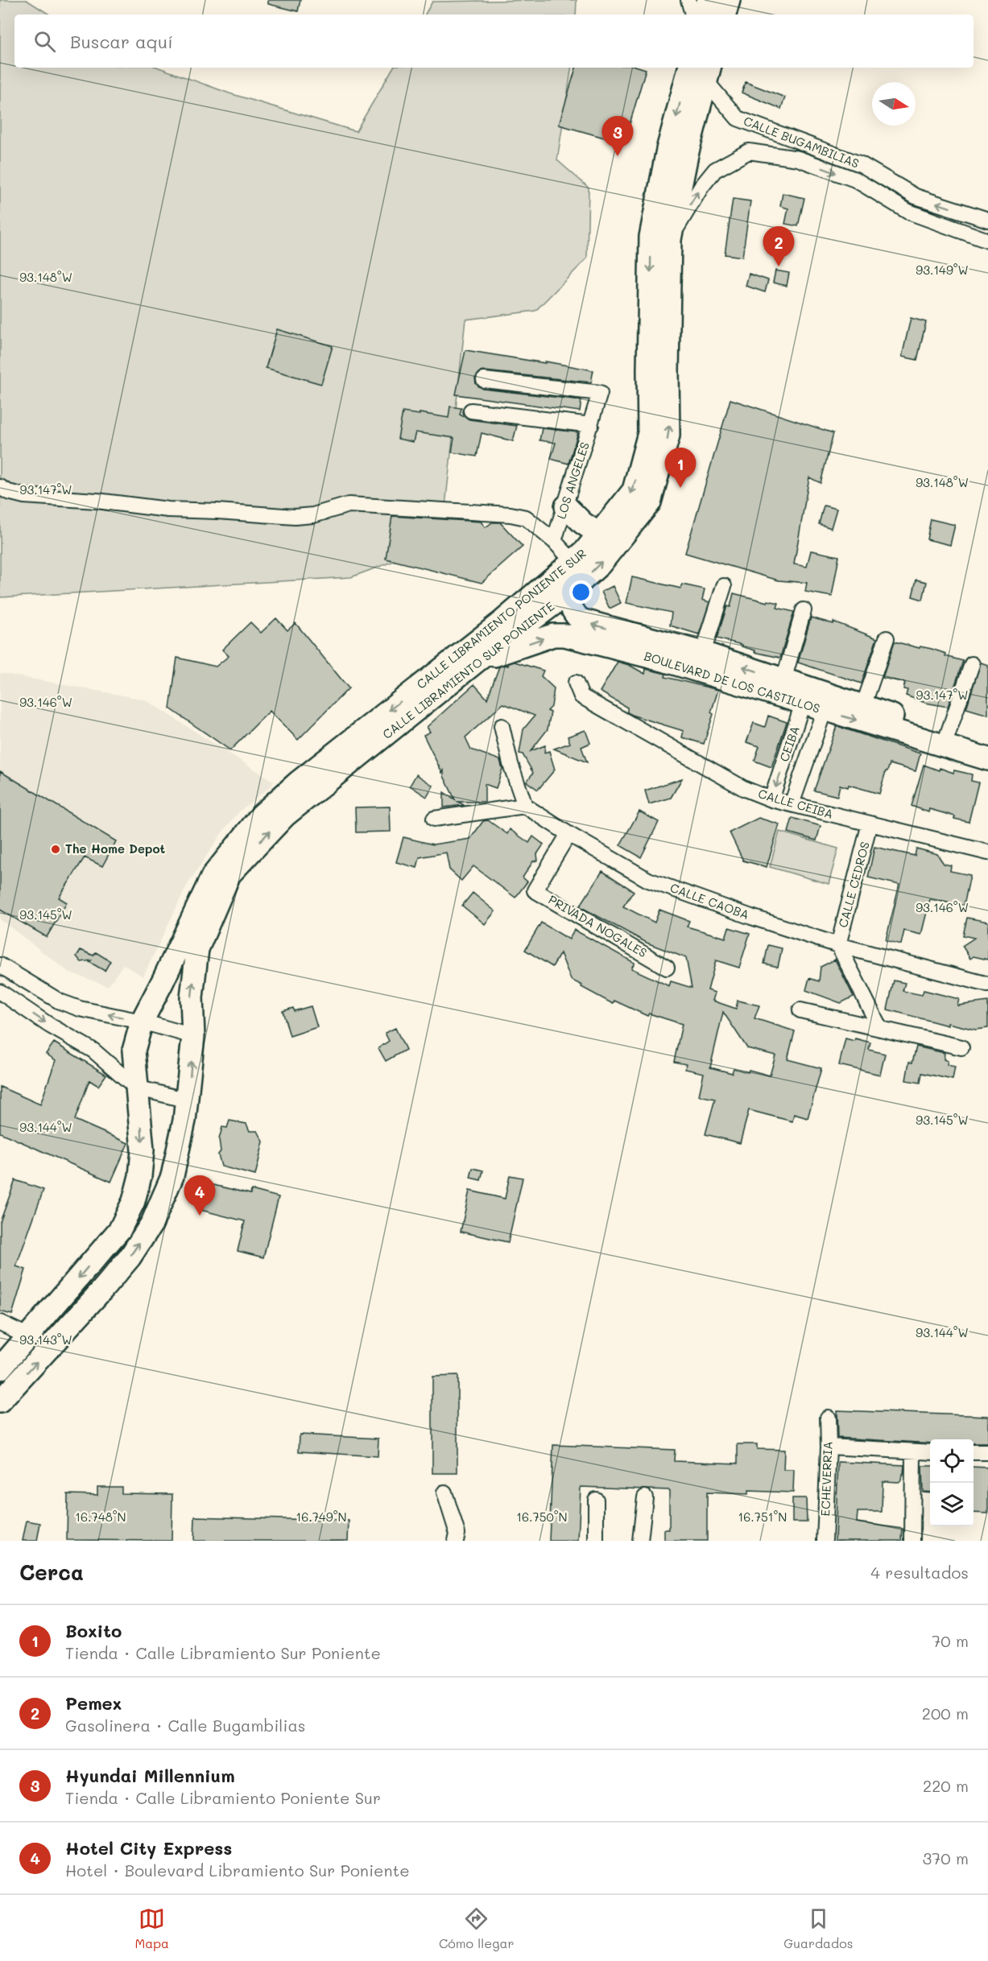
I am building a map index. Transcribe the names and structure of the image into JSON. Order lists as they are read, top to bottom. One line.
{"streets":{"main road":["CALLE LIBRAMIENTO PONIENTE SUR","CALLE LIBRAMIENTO SUR PONIENTE","BOULEVARD DE LOS CASTILLOS"],"street":["CALLE BUGAMBILIAS","LOS ANGELES","CEIBA","CALLE CEIBA","CALLE CEDROS","CALLE CAOBA","PRIVADA NOGALES","ECHEVERRIA"]},"crossings":[["CALLE BUGAMBILIAS","CALLE LIBRAMIENTO SUR PONIENTE"],["CALLE LIBRAMIENTO SUR PONIENTE","BOULEVARD DE LOS CASTILLOS"],["BOULEVARD DE LOS CASTILLOS","CEIBA"],["CEIBA","CALLE CEIBA"],["CALLE CEIBA","CALLE CEDROS"],["CALLE CEDROS","CALLE CAOBA"],["CALLE CAOBA","PRIVADA NOGALES"]],"one_way":["CALLE LIBRAMIENTO PONIENTE SUR","CALLE LIBRAMIENTO SUR PONIENTE"],"places":["The Home Depot"],"north":"right","page":{"search":"Buscar aquí","pins":["3","2","1","4"],"heading":["Cerca","4 resultados"],"list":[{"mark":"1","name":"Boxito","note":"Tienda · Calle Libramiento Sur Poniente","value":"70 m"},{"mark":"2","name":"Pemex","note":"Gasolinera · Calle Bugambilias","value":"200 m"},{"mark":"3","name":"Hyundai Millennium","note":"Tienda · Calle Libramiento Poniente Sur","value":"220 m"},{"mark":"4","name":"Hotel City Express","note":"Hotel · Boulevard Libramiento Sur Poniente","value":"370 m"}],"nav":["Mapa","Cómo llegar","Guardados"]},"coordinates":["93.149°W","93.148°W","93.147°W","93.146°W","93.145°W","93.144°W","93.143°W","16.748°N","16.749°N","16.750°N","16.751°N"]}
